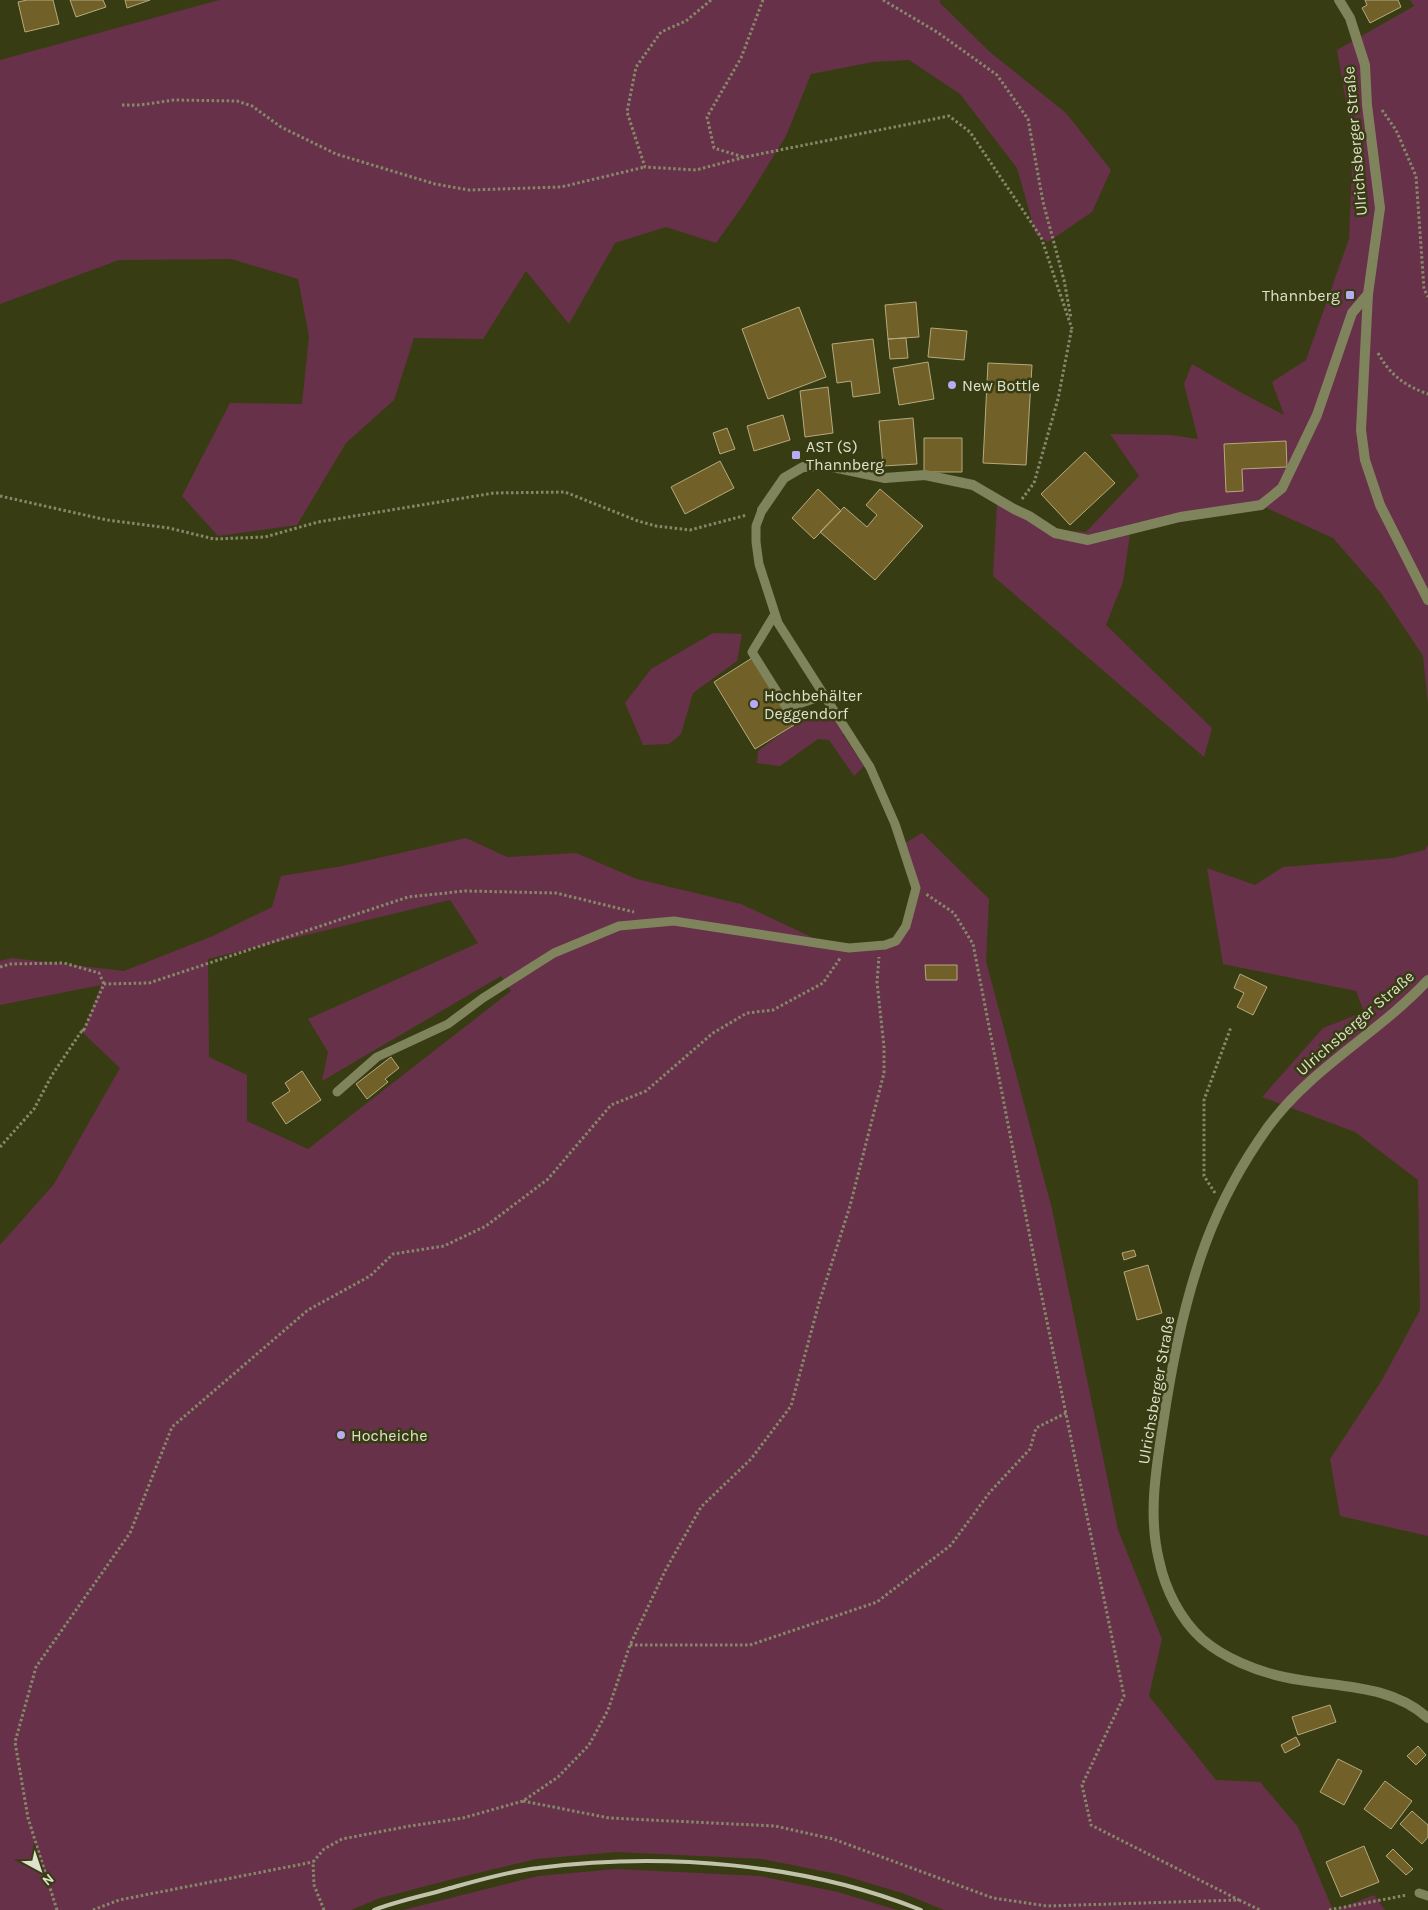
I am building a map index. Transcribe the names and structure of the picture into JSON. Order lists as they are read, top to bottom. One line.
{"streets":{"street":["Ulrichsberger Straße"]},"places":{"transit":["Thannberg","AST (S) Thannberg"],"other":["New Bottle","Hochbehälter Deggendorf","Hocheiche"]},"north":"bottom right"}
